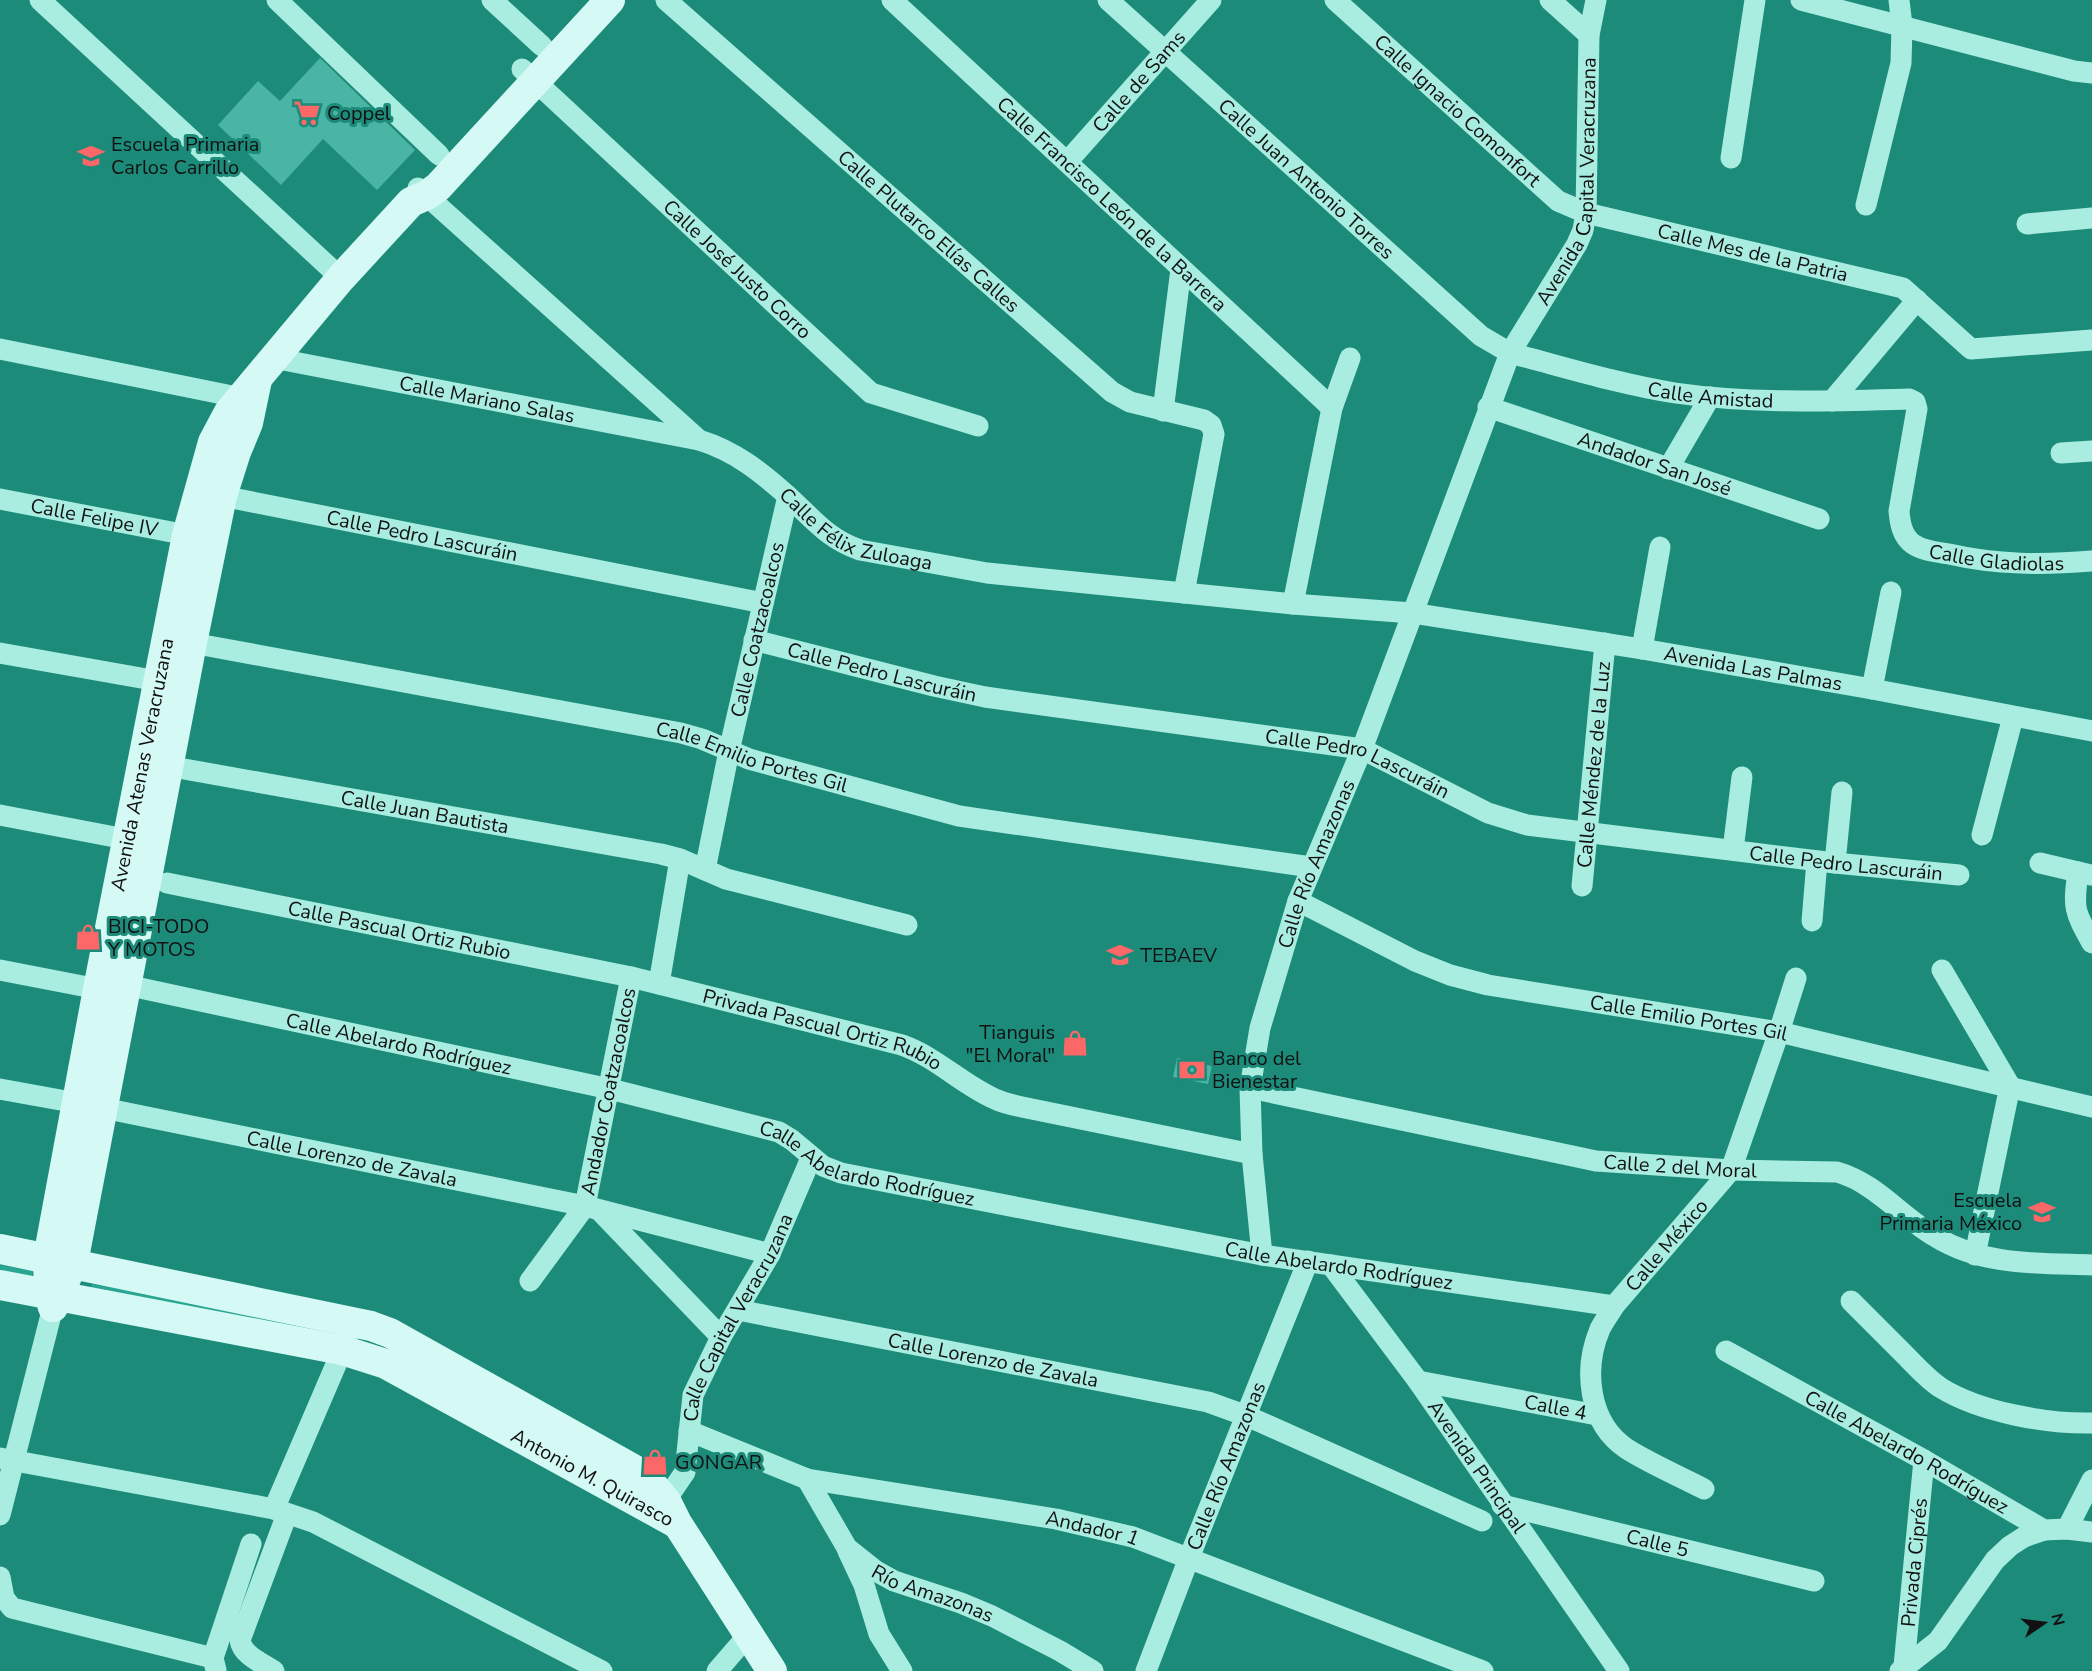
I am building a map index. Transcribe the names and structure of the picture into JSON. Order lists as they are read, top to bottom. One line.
{"streets":{"main road":["Avenida Atenas Veracruzana","Antonio M. Quirasco"],"street":["Calle de Sams","Calle Ignacio Comonfort","Calle Juan Antonio Torres","Avenida Capital Veracruzana","Calle Francisco León de la Barrera","Calle Plutarco Elías Calles","Calle Mes de la Patria","Calle José Justo Corro","Calle Amistad","Calle Mariano Salas","Andador San José","Calle Felipe IV","Calle Félix Zuloaga","Calle Pedro Lascuráin","Calle Gladiolas","Calle Coatzacoalcos","Avenida Las Palmas","Calle Emilio Portes Gil","Calle Méndez de la Luz","Calle Juan Bautista","Calle Río Amazonas","Calle Pascual Ortiz Rubio","Privada Pascual Ortiz Rubio","Calle Abelardo Rodríguez","Andador Coatzacoalcos","Calle Lorenzo de Zavala","Calle 2 del Moral","Calle México","Calle Capital Veracruzana","Calle 4","Avenida Principal","Andador 1","Calle 5","Privada Ciprés","Río Amazonas"]},"crossings":[["Calle de Sams","Calle Juan Antonio Torres"],["Calle de Sams","Calle Francisco León de la Barrera"],["Calle Ignacio Comonfort","Avenida Capital Veracruzana"],["Calle Ignacio Comonfort","Calle Mes de la Patria"],["Calle Juan Antonio Torres","Avenida Capital Veracruzana"],["Calle Juan Antonio Torres","Calle Amistad"],["Calle Juan Antonio Torres","Calle Río Amazonas"],["Avenida Capital Veracruzana","Calle Mes de la Patria"],["Avenida Capital Veracruzana","Calle Amistad"],["Avenida Capital Veracruzana","Calle Río Amazonas"],["Calle Plutarco Elías Calles","Calle Félix Zuloaga"],["Calle José Justo Corro","Avenida Atenas Veracruzana"],["Calle Amistad","Calle Gladiolas"],["Calle Amistad","Calle Río Amazonas"],["Calle Mariano Salas","Calle Félix Zuloaga"],["Calle Mariano Salas","Avenida Atenas Veracruzana"],["Andador San José","Calle Río Amazonas"],["Calle Felipe IV","Avenida Atenas Veracruzana"],["Calle Félix Zuloaga","Calle Coatzacoalcos"],["Calle Félix Zuloaga","Avenida Las Palmas"],["Calle Félix Zuloaga","Avenida Atenas Veracruzana"],["Calle Félix Zuloaga","Calle Río Amazonas"],["Calle Pedro Lascuráin","Calle Coatzacoalcos"],["Calle Pedro Lascuráin","Avenida Atenas Veracruzana"],["Calle Pedro Lascuráin","Calle Méndez de la Luz"],["Calle Pedro Lascuráin","Calle Río Amazonas"],["Calle Coatzacoalcos","Calle Emilio Portes Gil"],["Calle Coatzacoalcos","Calle Juan Bautista"],["Avenida Las Palmas","Calle Méndez de la Luz"],["Avenida Las Palmas","Calle Río Amazonas"],["Calle Emilio Portes Gil","Avenida Atenas Veracruzana"],["Calle Emilio Portes Gil","Calle Río Amazonas"],["Calle Emilio Portes Gil","Calle México"],["Avenida Atenas Veracruzana","Calle Juan Bautista"],["Avenida Atenas Veracruzana","Calle Abelardo Rodríguez"],["Avenida Atenas Veracruzana","Calle Lorenzo de Zavala"],["Avenida Atenas Veracruzana","Antonio M. Quirasco"],["Calle Río Amazonas","Privada Pascual Ortiz Rubio"],["Calle Río Amazonas","Calle Abelardo Rodríguez"],["Calle Río Amazonas","Calle Lorenzo de Zavala"],["Calle Río Amazonas","Calle 2 del Moral"],["Calle Río Amazonas","Andador 1"],["Calle Pascual Ortiz Rubio","Privada Pascual Ortiz Rubio"],["Calle Pascual Ortiz Rubio","Andador Coatzacoalcos"],["Privada Pascual Ortiz Rubio","Andador Coatzacoalcos"],["Calle Abelardo Rodríguez","Andador Coatzacoalcos"],["Calle Abelardo Rodríguez","Calle México"],["Calle Abelardo Rodríguez","Calle Capital Veracruzana"],["Calle Abelardo Rodríguez","Avenida Principal"],["Calle Abelardo Rodríguez","Privada Ciprés"],["Andador Coatzacoalcos","Calle Lorenzo de Zavala"],["Calle Lorenzo de Zavala","Calle Capital Veracruzana"],["Calle 2 del Moral","Calle México"],["Calle México","Calle 4"],["Calle Capital Veracruzana","Antonio M. Quirasco"],["Calle Capital Veracruzana","Andador 1"],["Calle 4","Avenida Principal"],["Avenida Principal","Calle 5"],["Andador 1","Río Amazonas"]],"places":{"supermarket":["Coppel"],"school or university":["Escuela Primaria Carlos Carrillo","TEBAEV","Escuela Primaria México"],"shop":["BICI-TODO Y MOTOS","Tianguis \"El Moral\"","GONGAR"],"bank":["Banco del Bienestar"]},"north":"right"}
